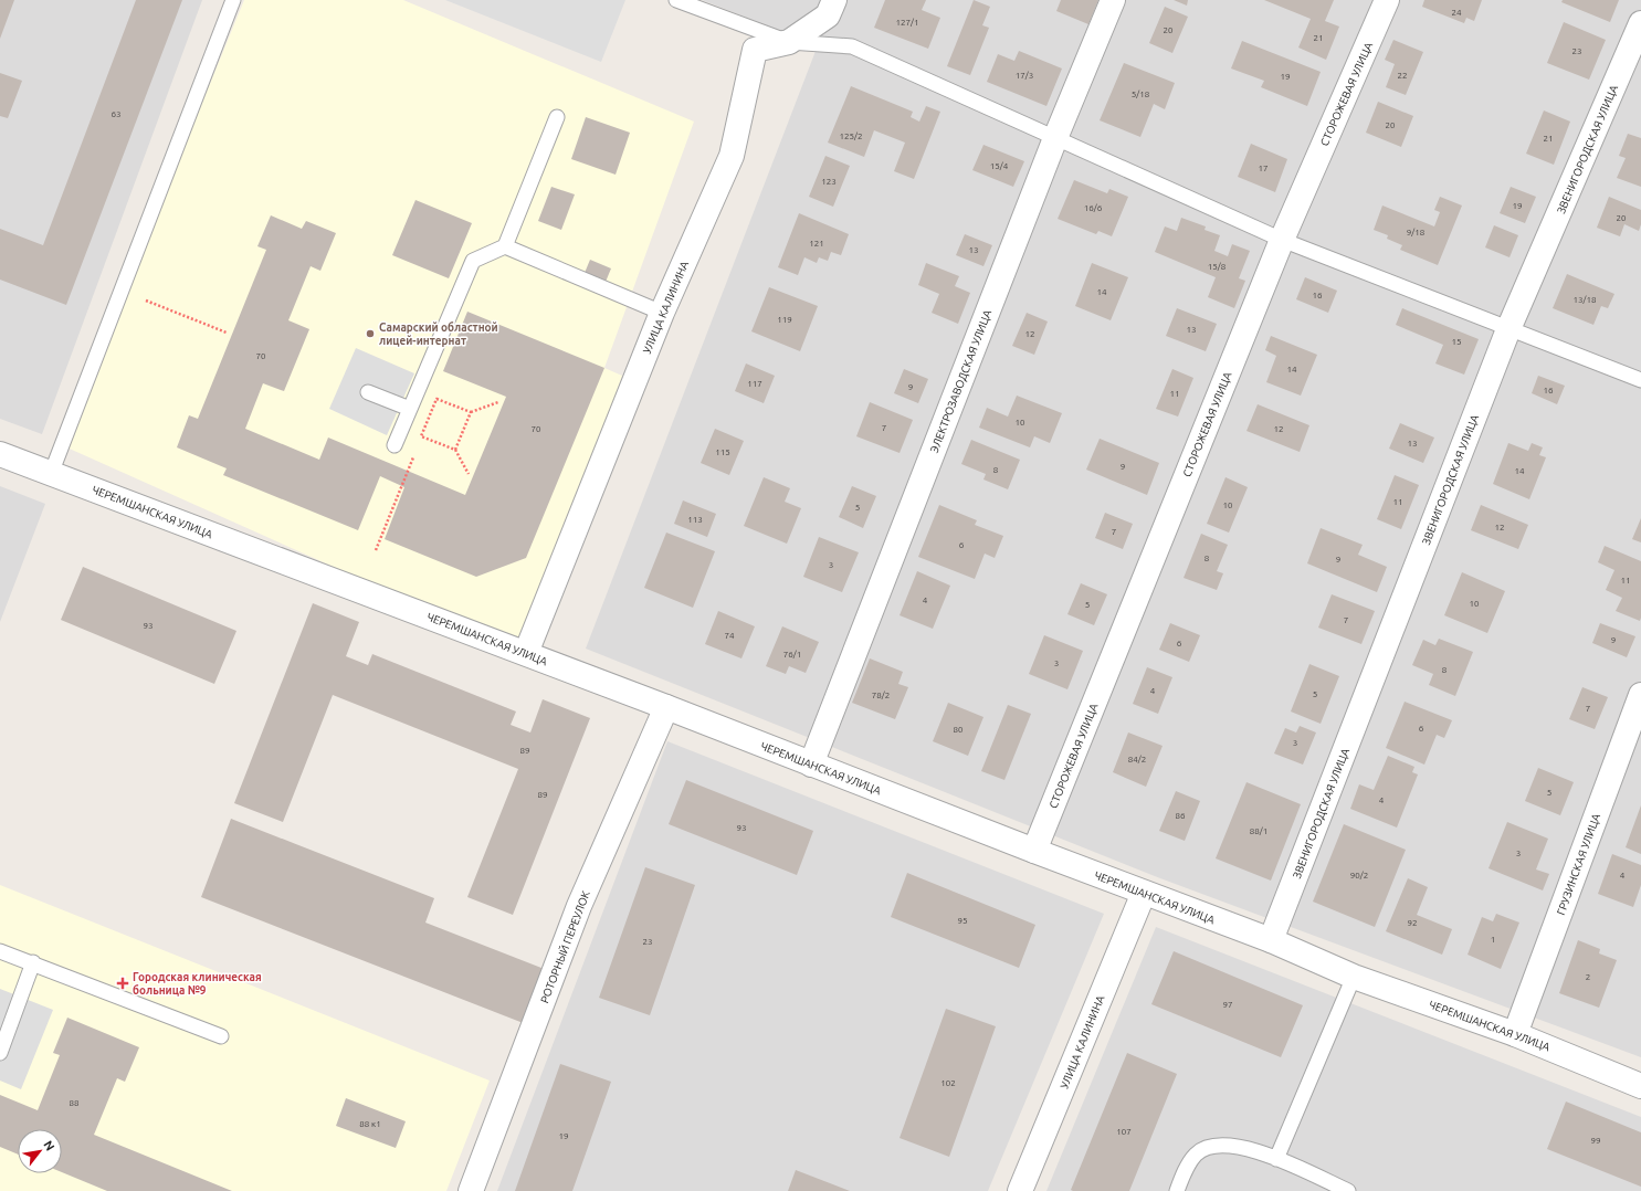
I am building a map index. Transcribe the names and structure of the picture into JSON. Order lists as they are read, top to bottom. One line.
{"streets":{"street":["СТОРОЖЕВАЯ УЛИЦА","ЗВЕНИГОРОДСКАЯ УЛИЦА","УЛИЦА КАЛИНИНА","ЭЛЕКТРОЗАВОДСКАЯ УЛИЦА","ЧЕРЕМШАНСКАЯ УЛИЦА","ГРУЗИНСКАЯ УЛИЦА","РОТОРНЫЙ ПЕРЕУЛОК"]},"crossings":[["СТОРОЖЕВАЯ УЛИЦА","ЧЕРЕМШАНСКАЯ УЛИЦА"],["ЗВЕНИГОРОДСКАЯ УЛИЦА","ЧЕРЕМШАНСКАЯ УЛИЦА"],["УЛИЦА КАЛИНИНА","ЧЕРЕМШАНСКАЯ УЛИЦА"],["ЭЛЕКТРОЗАВОДСКАЯ УЛИЦА","ЧЕРЕМШАНСКАЯ УЛИЦА"],["ЧЕРЕМШАНСКАЯ УЛИЦА","ГРУЗИНСКАЯ УЛИЦА"],["ЧЕРЕМШАНСКАЯ УЛИЦА","РОТОРНЫЙ ПЕРЕУЛОК"]],"places":{"other":["Самарский областной лицей-интернат"],"health":["Городская клиническая больница №9"]},"house_numbers":["24","127/1","20","21","23","17/3","22","19","5/18","63","20","125/2","21","15/4","17","123","19","16/6","20","9/18","121","13","15/8","14","16","13/18","119","13","12","15","70","14","117","9","16","11","10","7","70","12","13","115","9","8","14","11","10","5","113","12","7","6","8","9","3","11","4","10","5","7","93","74","9","6","76/1","3","8","4","5","78/2","7","6","80","3","89","84/2","5","89","4","86","93","88/1","3","90/2","4","95","92","1","23","2","97","102","88","88 к1","107","19","99"],"north":"top right"}
